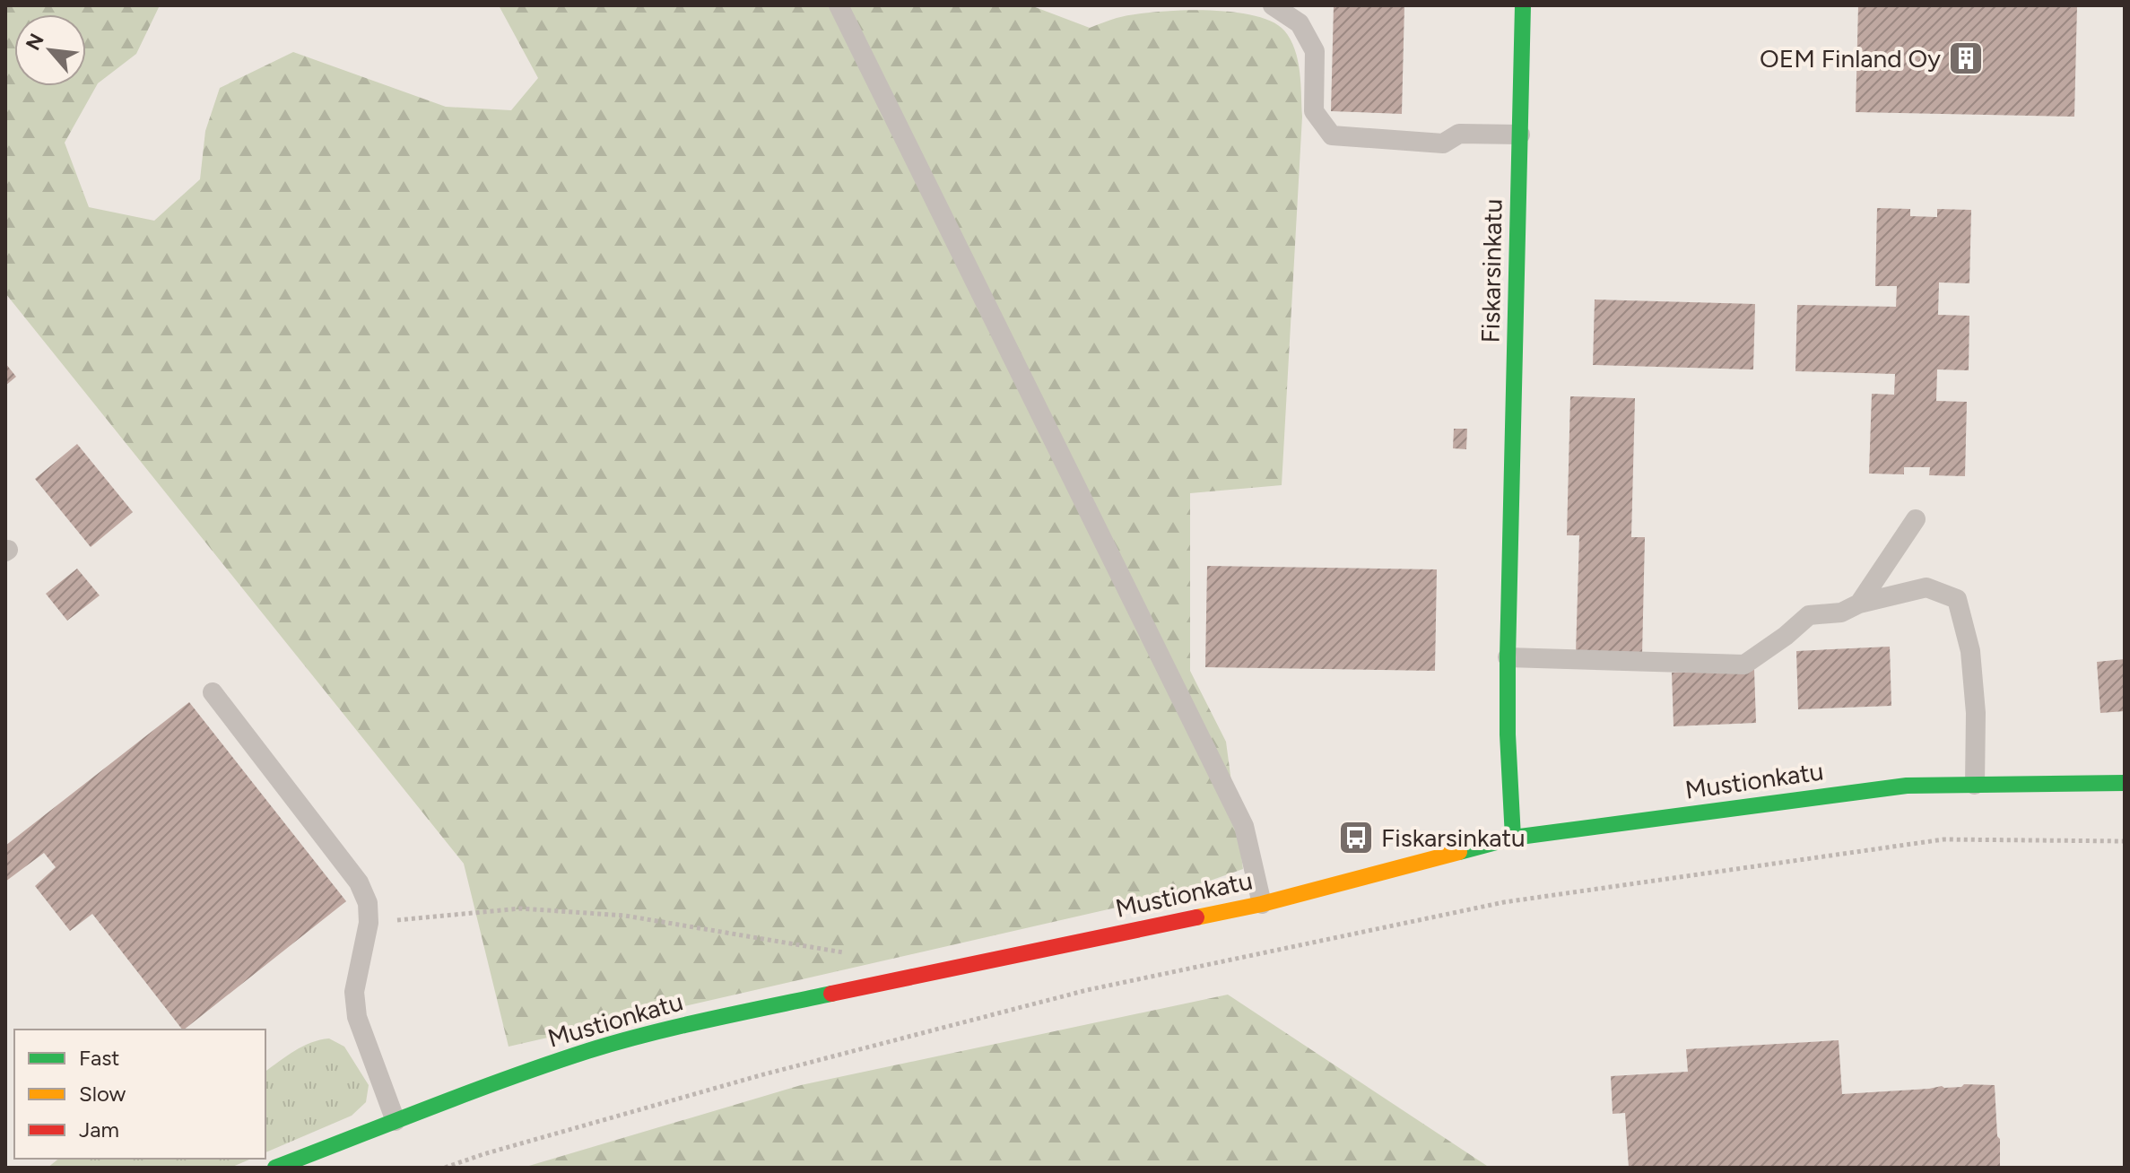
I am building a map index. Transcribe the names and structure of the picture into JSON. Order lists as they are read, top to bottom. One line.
{"streets":{"street":["Fiskarsinkatu","Mustionkatu"]},"crossings":[["Fiskarsinkatu","Mustionkatu"]],"places":{"building":["OEM Finland Oy"],"bus stop":["Fiskarsinkatu"]},"legend":["Fast","Slow","Jam"],"north":"top left"}
